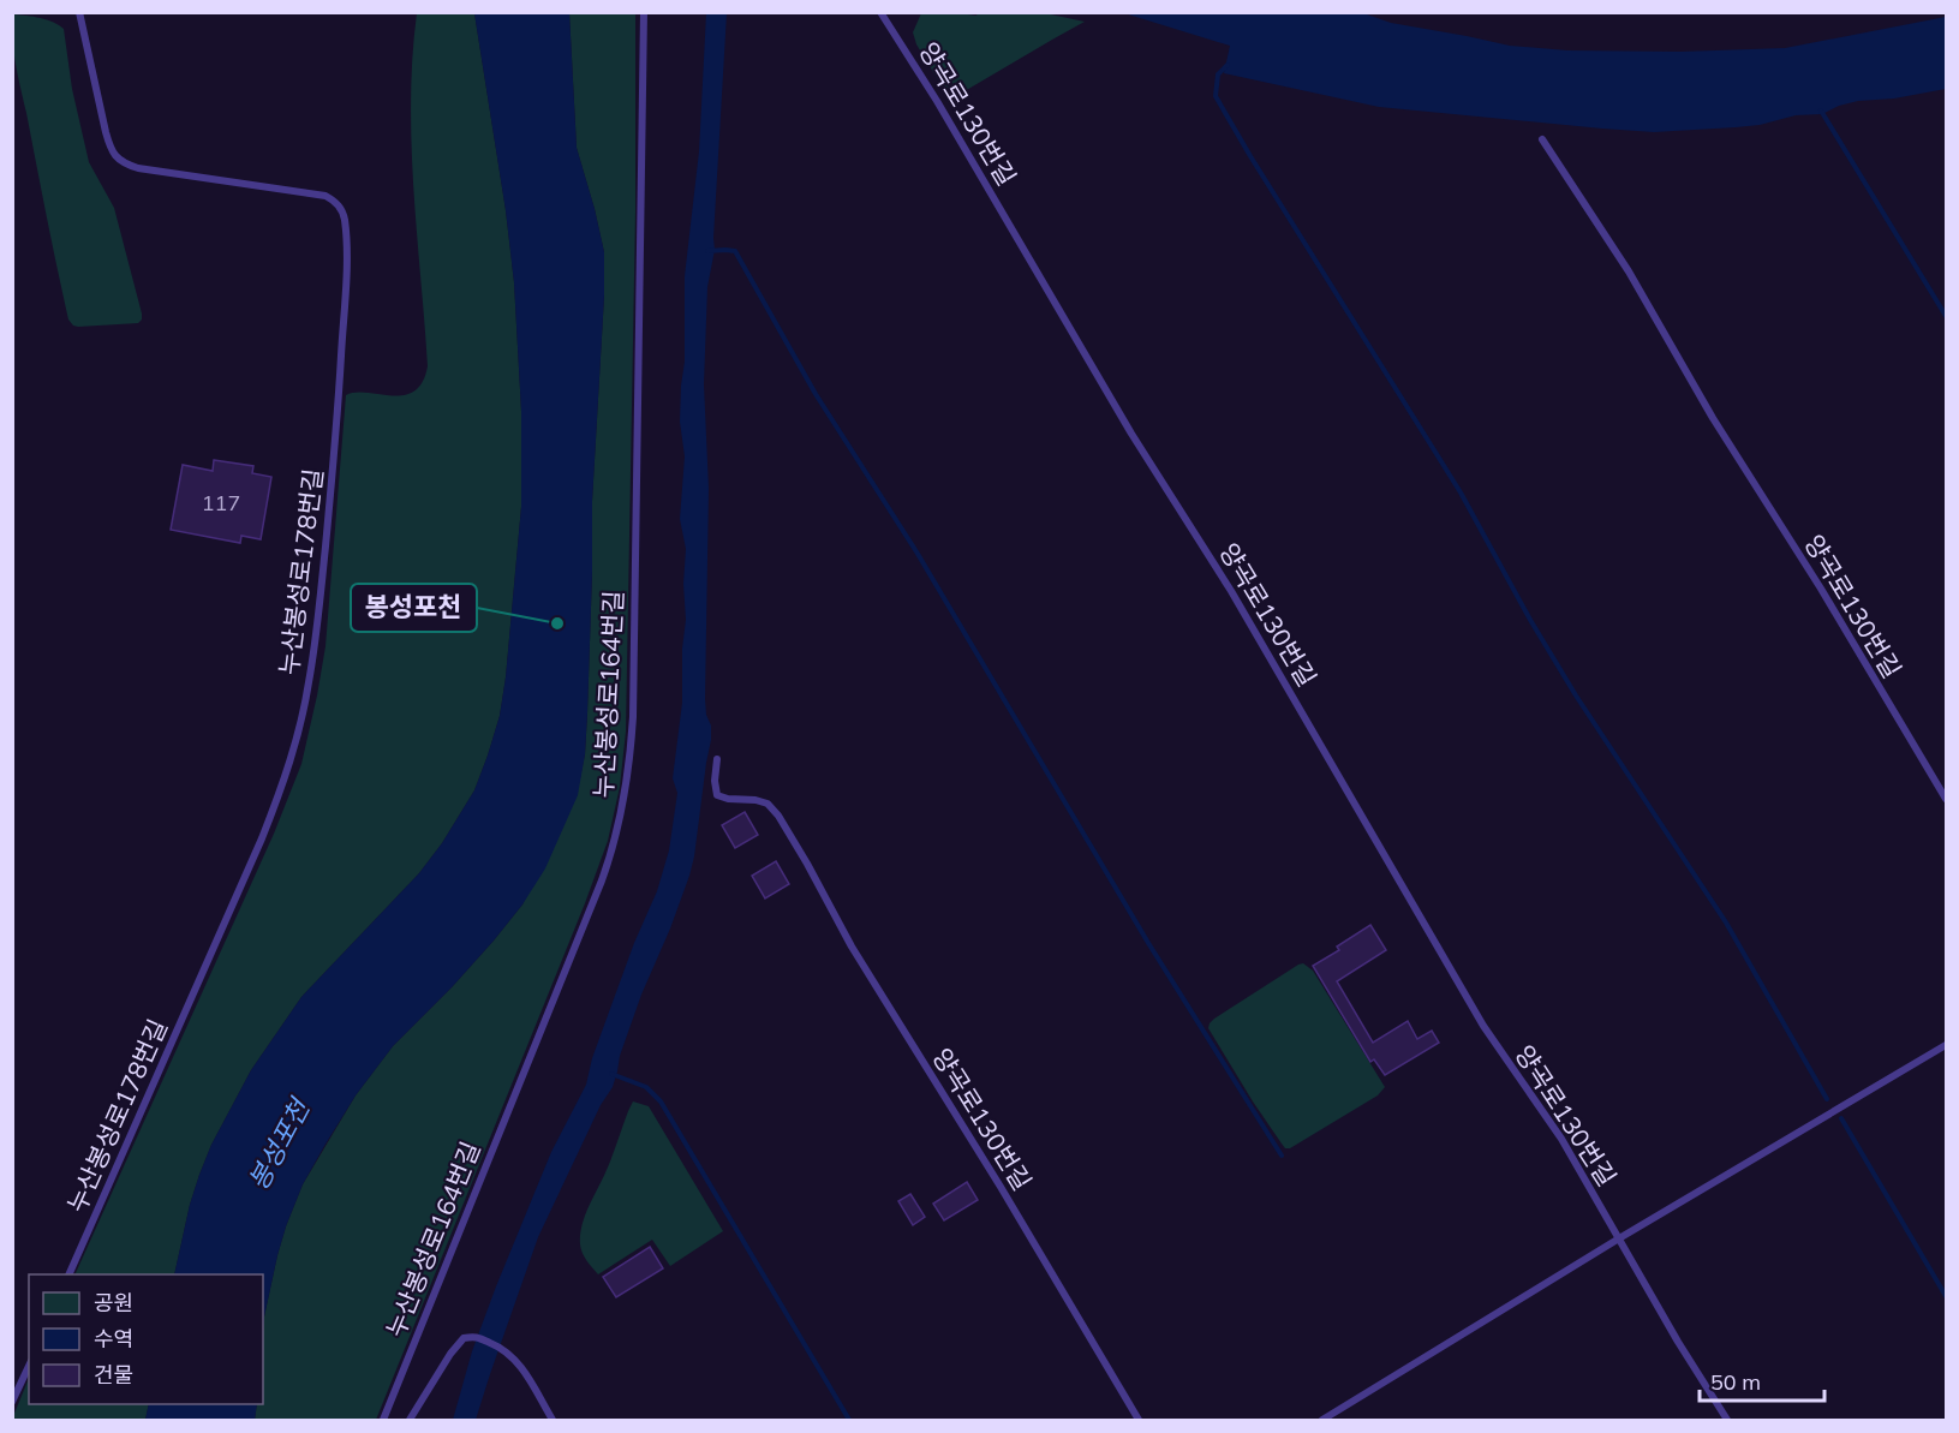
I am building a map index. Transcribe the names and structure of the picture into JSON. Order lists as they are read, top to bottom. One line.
{"streets":{"lane":["양곡로130번길","누산봉성로178번길","누산봉성로164번길"]},"water":["봉성포천"],"places":["봉성포천"],"house_numbers":["117"],"legend":["공원","수역","건물"],"scale_bar":"50 m"}
